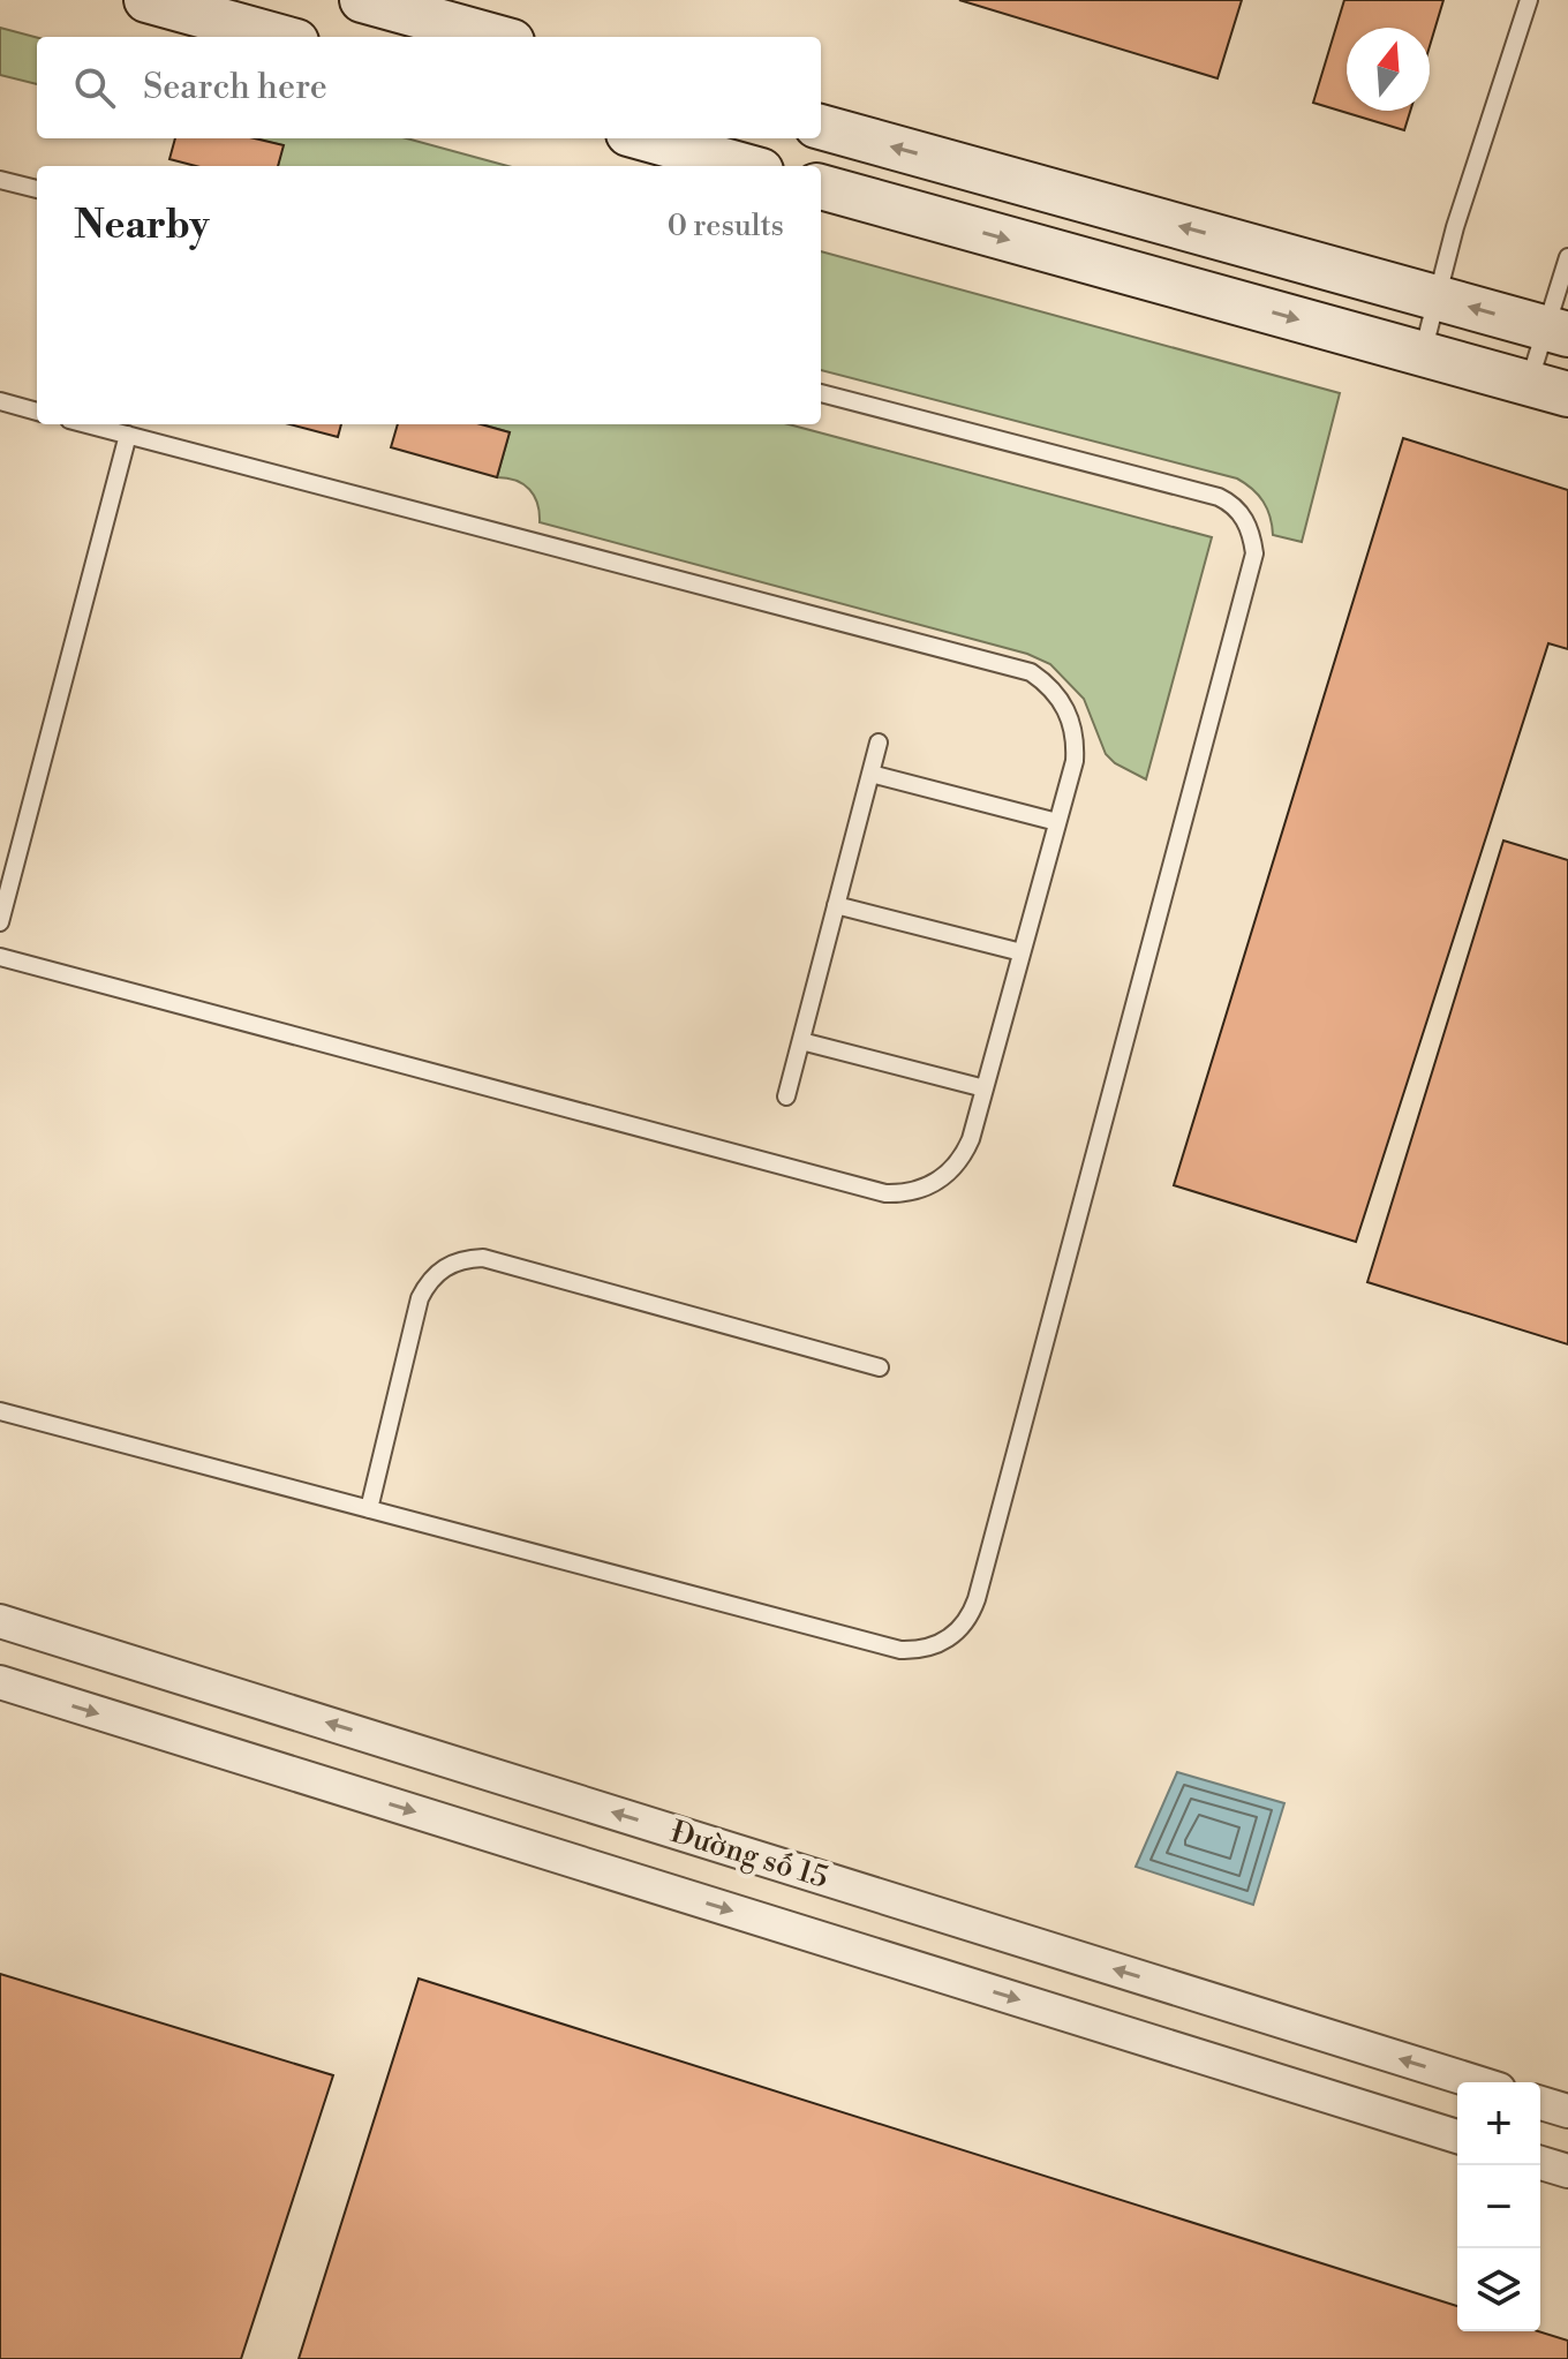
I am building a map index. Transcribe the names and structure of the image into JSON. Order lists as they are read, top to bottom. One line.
{"streets":{"street":["Đường số 15"]},"north":"top","page":{"search":"Search here","heading":["Nearby","0 results"],"map_buttons":["+","−"]}}
